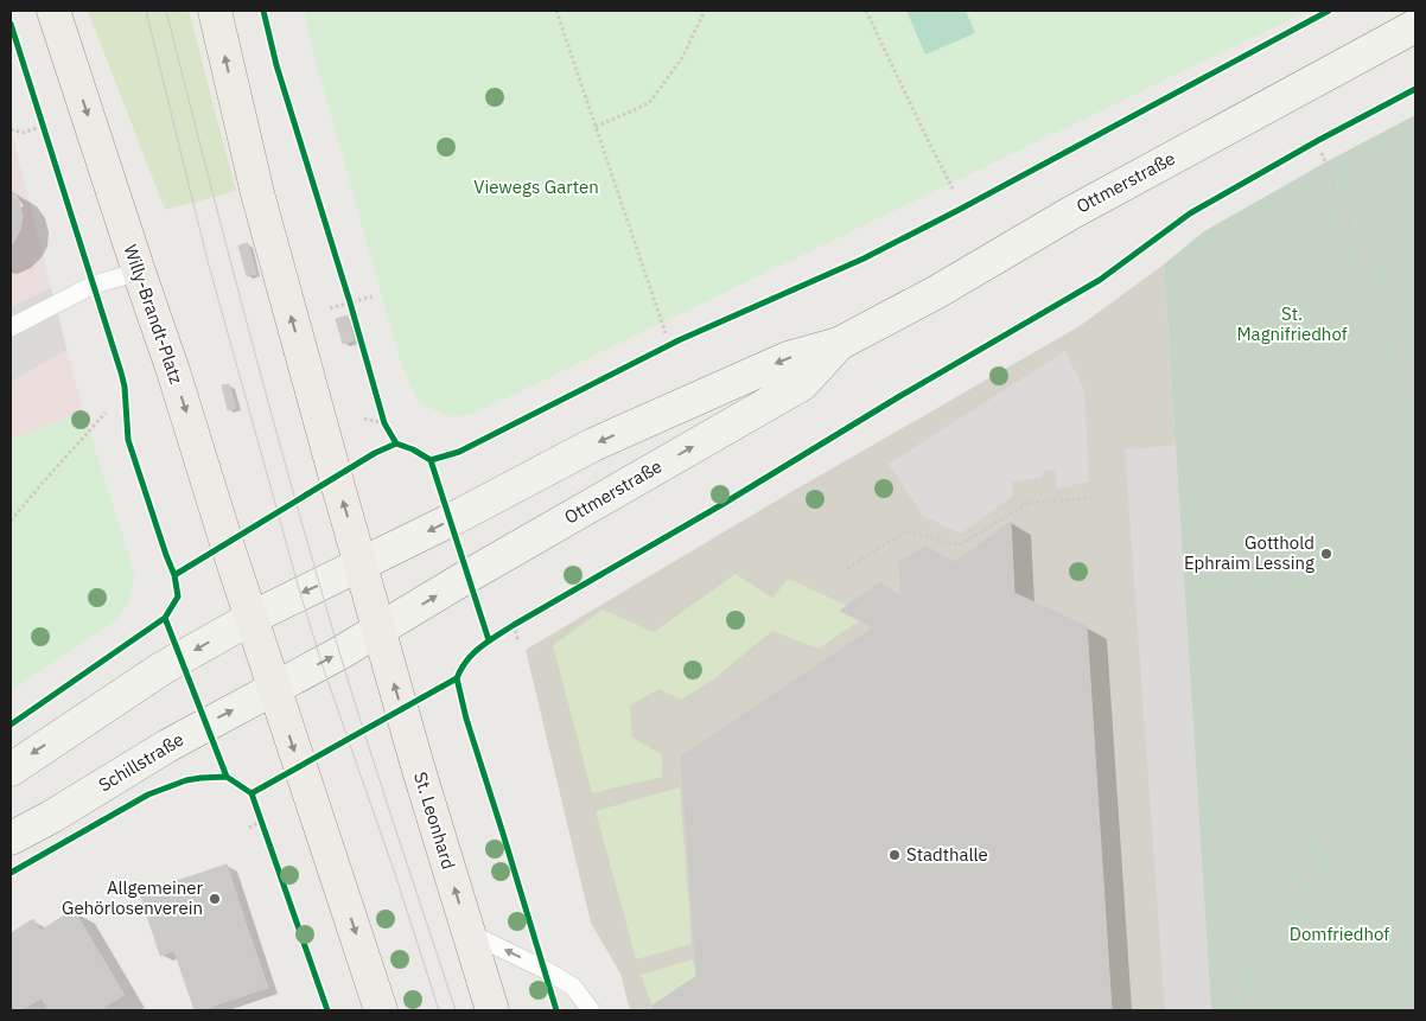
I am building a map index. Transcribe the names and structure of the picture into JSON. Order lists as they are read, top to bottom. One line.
{"streets":{"main road":["Willy-Brandt-Platz","St. Leonhard"],"street":["Ottmerstraße","Schillstraße"]},"crossings":[["Ottmerstraße","Willy-Brandt-Platz"],["Ottmerstraße","Schillstraße"],["Ottmerstraße","St. Leonhard"],["Willy-Brandt-Platz","Schillstraße"]],"parks":["Viewegs Garten","St. Magnifriedhof","Domfriedhof"],"places":["Gotthold Ephraim Lessing","Stadthalle","Allgemeiner Gehörlosenverein"]}
